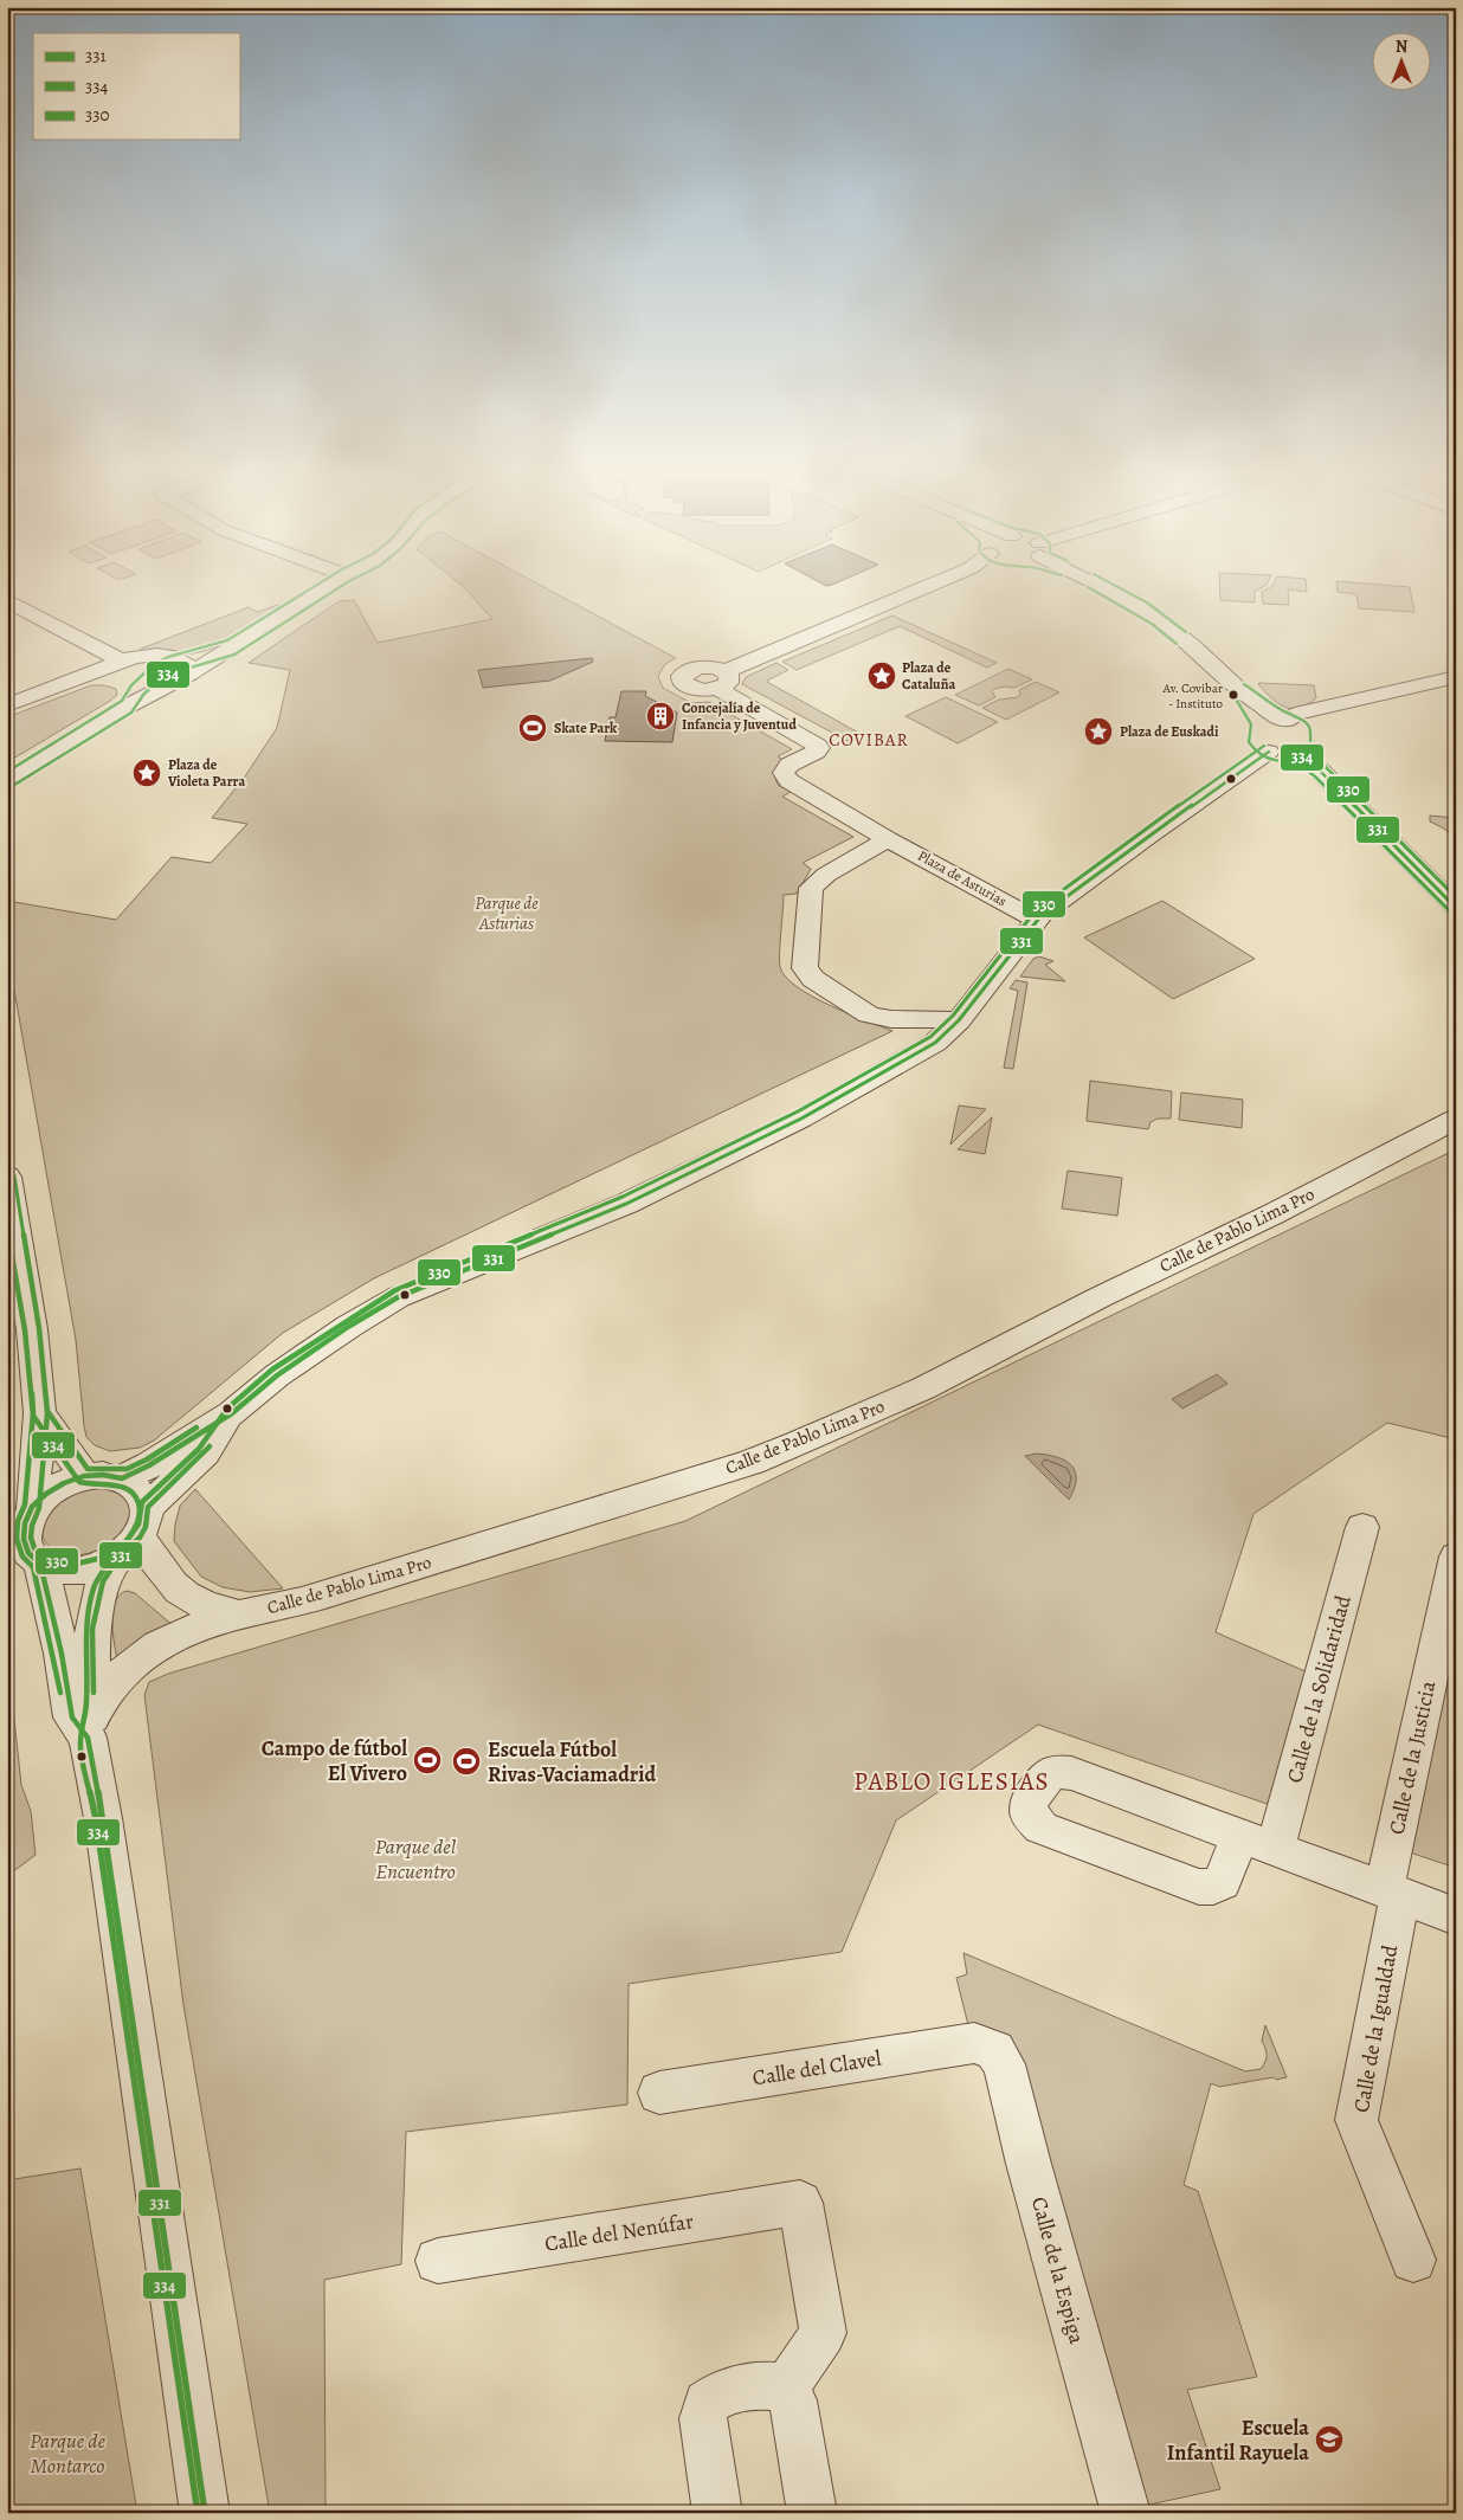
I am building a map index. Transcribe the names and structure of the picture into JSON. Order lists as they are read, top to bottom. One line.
{"streets":{"street":["Plaza de Asturias","Calle de Pablo Lima Pro","Calle de la Solidaridad","Calle de la Justicia","Calle de la Igualdad","Calle del Clavel","Calle del Nenúfar","Calle de la Espiga"]},"crossings":[["Calle de la Justicia","Calle de la Igualdad"],["Calle del Clavel","Calle de la Espiga"]],"districts":["COVIBAR","PABLO IGLESIAS"],"parks":["Parque de Asturias","Parque del Encuentro","Parque de Montarco"],"places":{"place":["Plaza de Cataluña","Plaza de Euskadi","Plaza de Violeta Parra"],"other":["Av. Covibar - Instituto"],"building":["Concejalía de Infancia y Juventud"],"sports":["Skate Park","Campo de fútbol El Vivero","Escuela Fútbol Rivas-Vaciamadrid"],"school or university":["Escuela Infantil Rayuela"]},"lines":["transit line 334","transit line 330","transit line 331"],"legend":["331","334","330"],"north":"top"}
